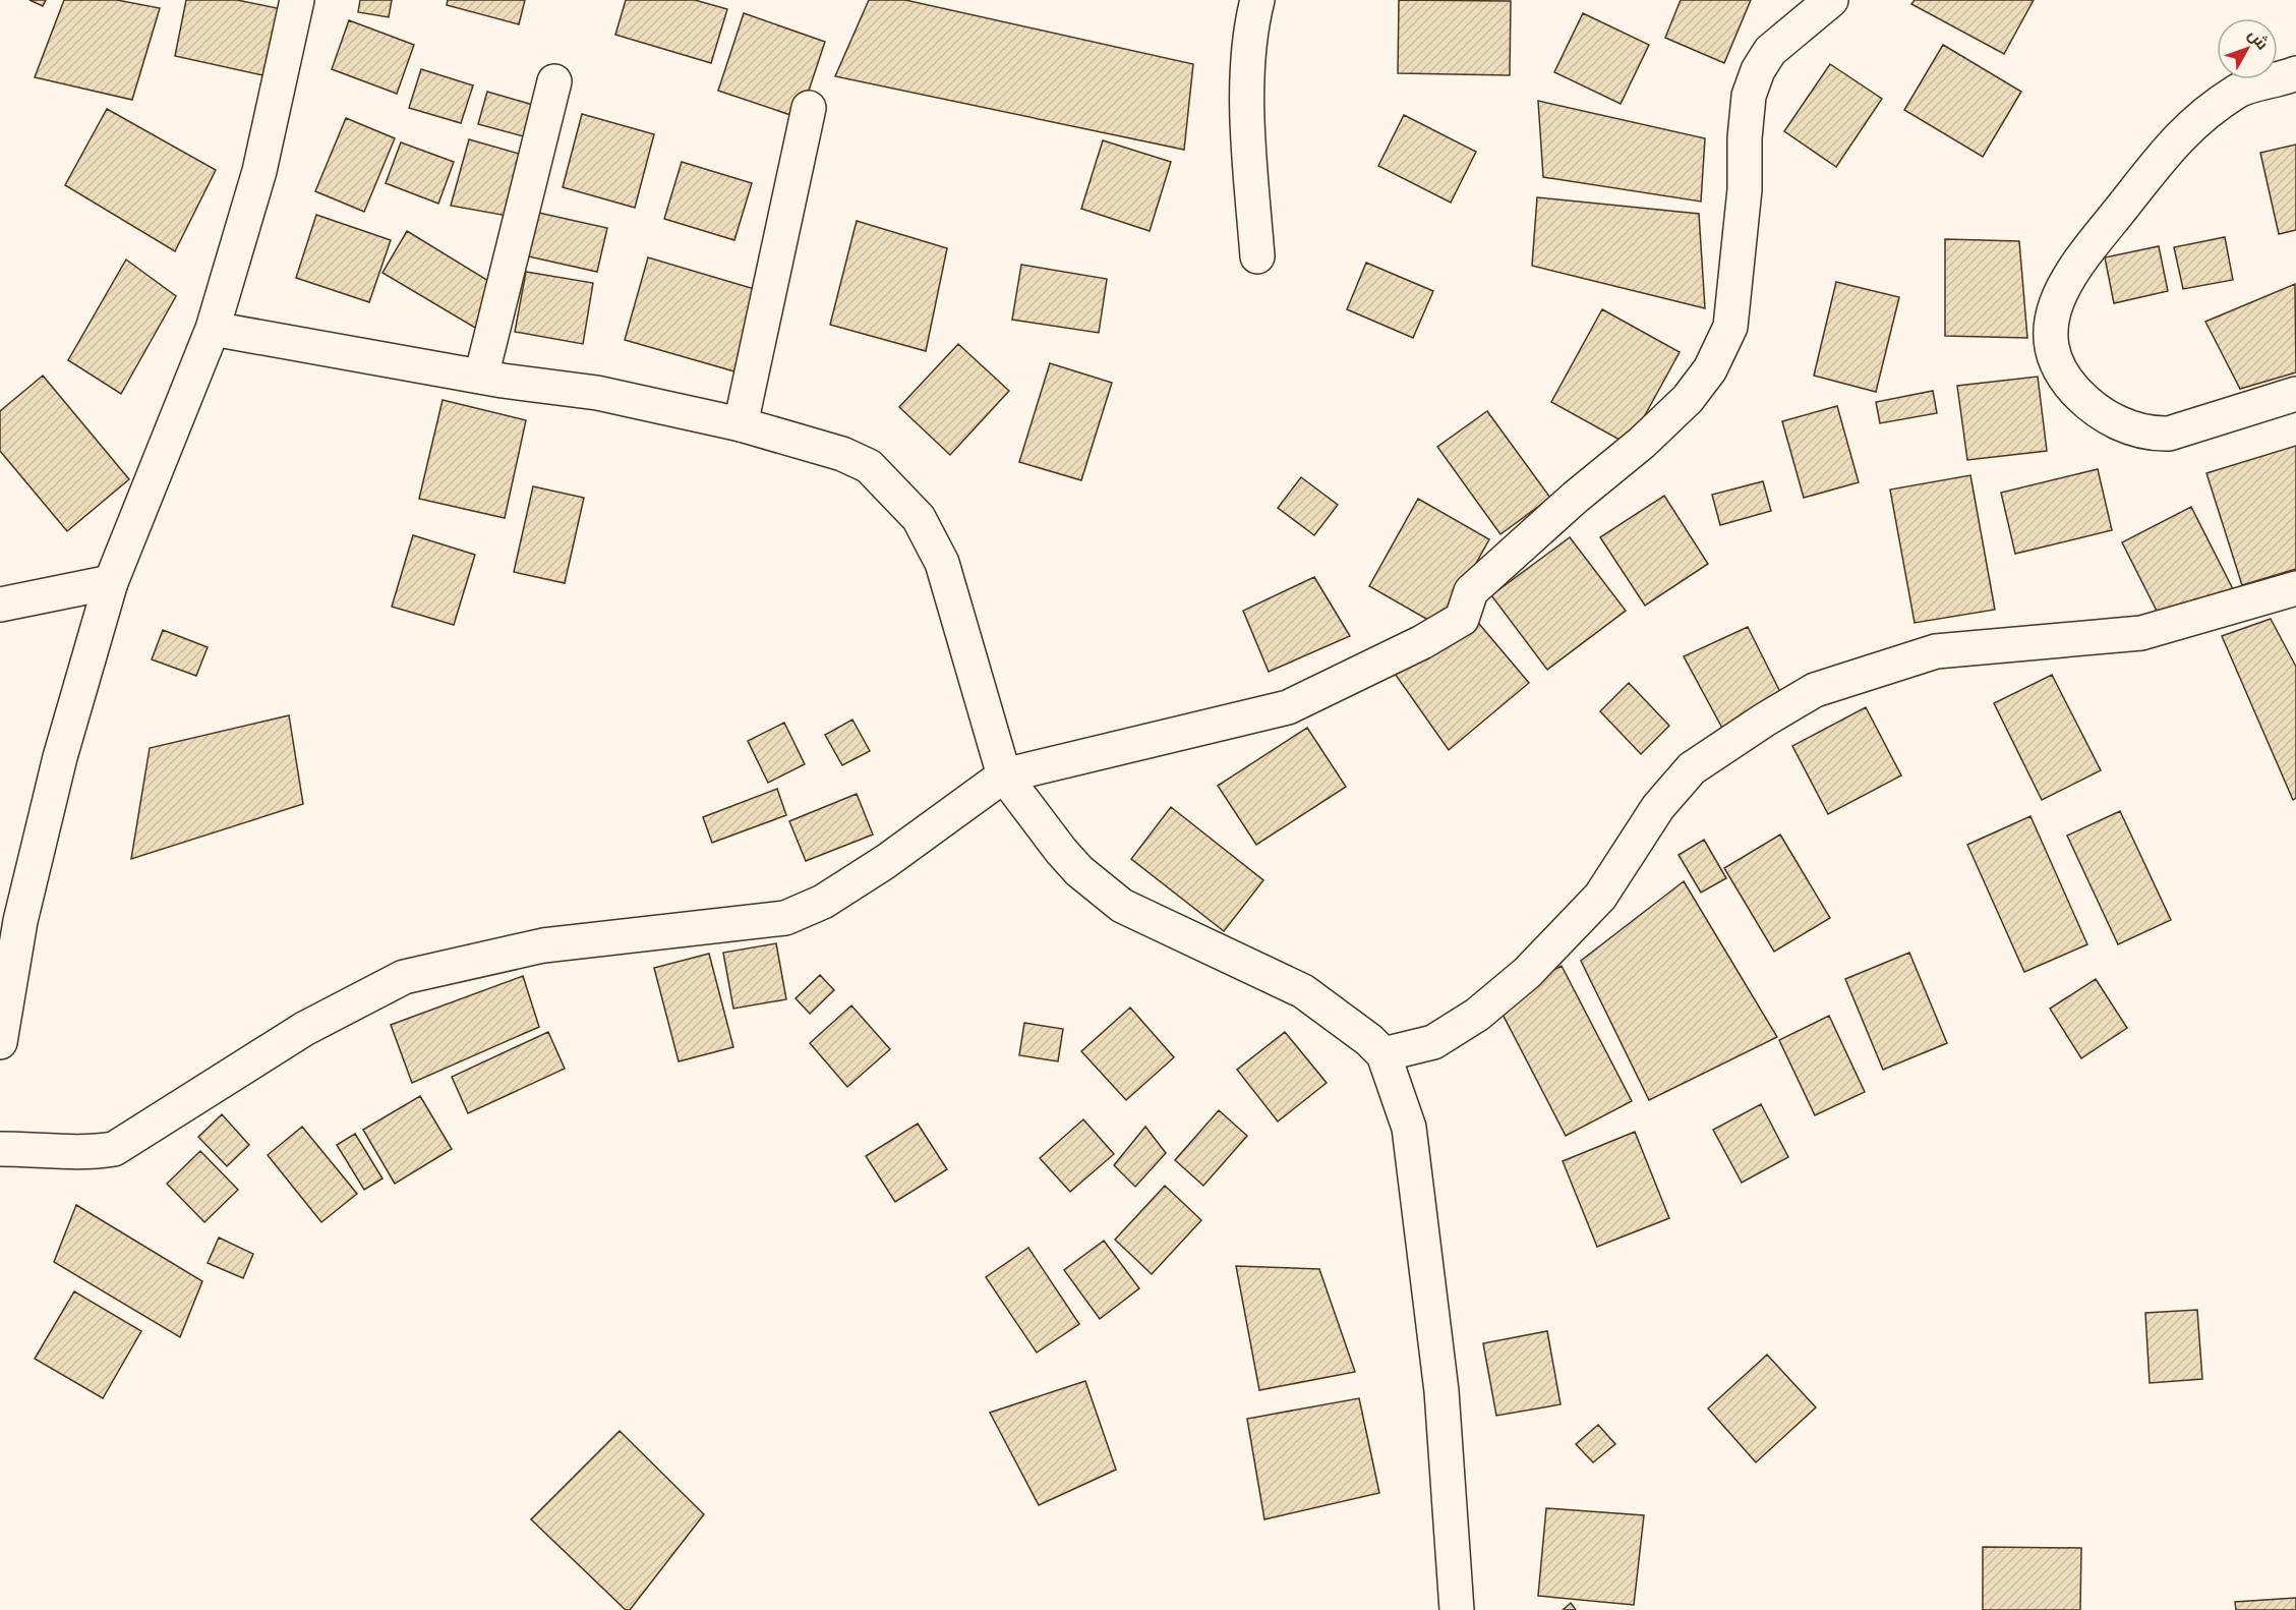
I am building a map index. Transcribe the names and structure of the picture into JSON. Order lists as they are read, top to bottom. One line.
{"north":"top right"}
